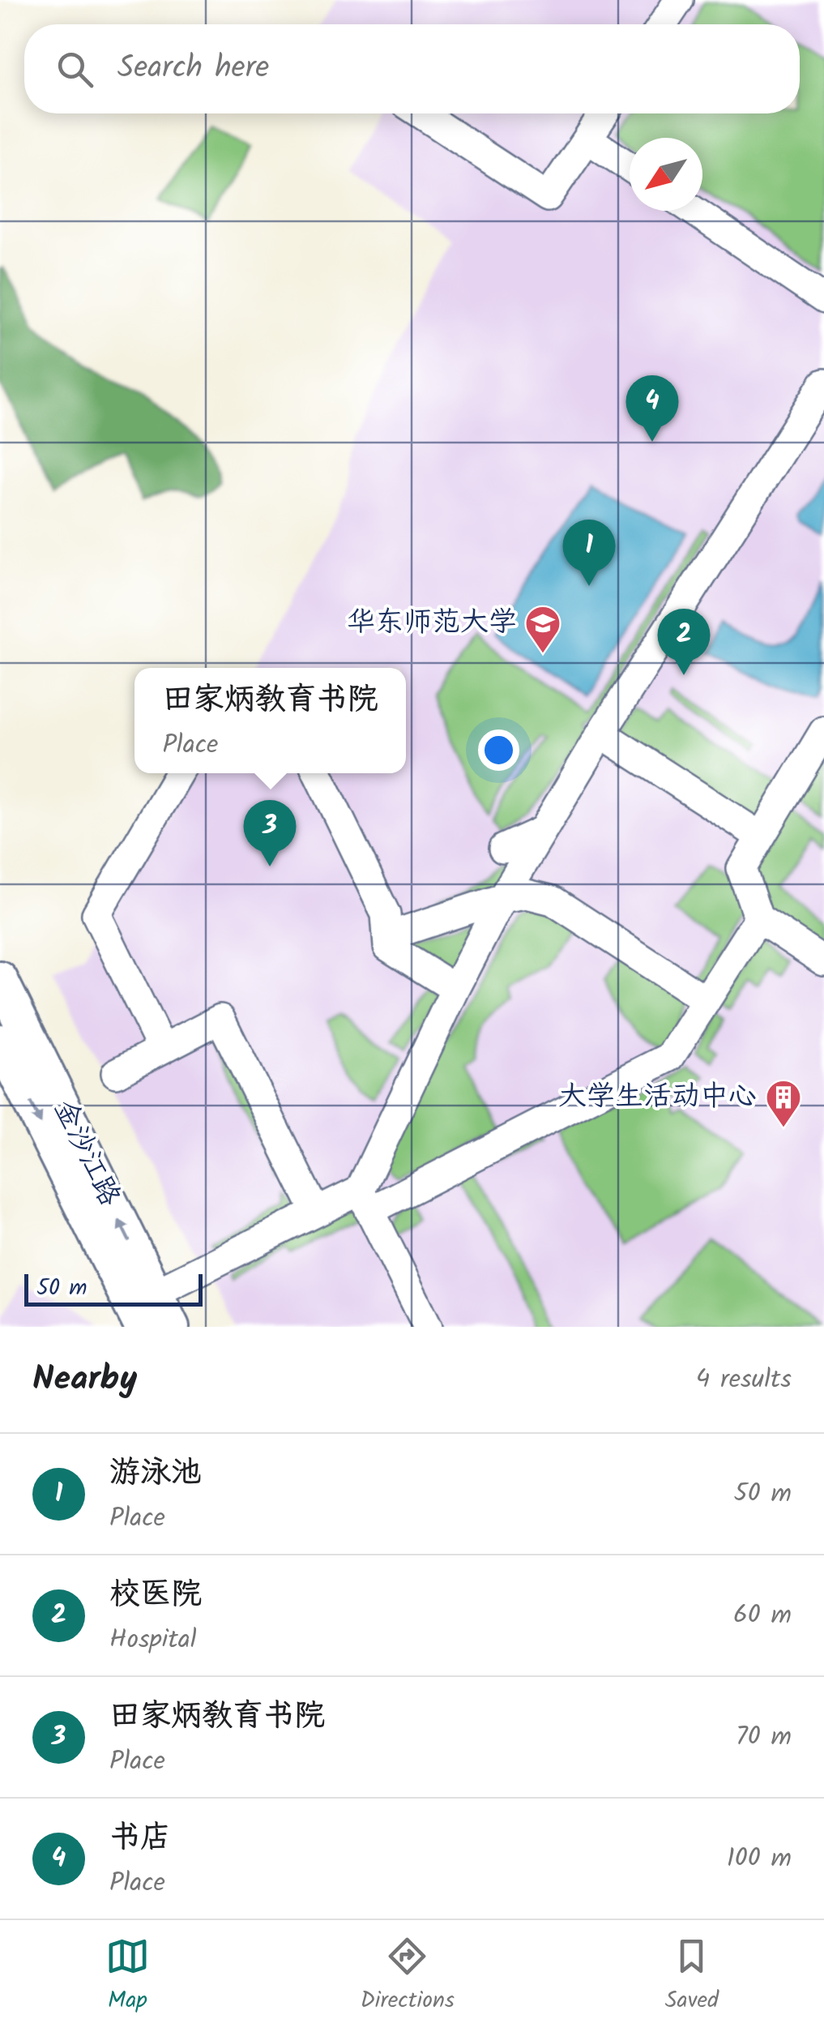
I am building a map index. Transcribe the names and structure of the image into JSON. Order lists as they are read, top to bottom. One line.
{"streets":{"main road":["金沙江路"]},"places":{"school or university":["华东师范大学"],"building":["大学生活动中心"]},"scale_bar":"50 m","north":"bottom left","page":{"search":"Search here","pins":["4","1","2","3"],"popup":["田家炳教育书院","Place"],"scale":"50 m","heading":["Nearby","4 results"],"list":[{"mark":"1","name":"游泳池","note":"Place","value":"50 m"},{"mark":"2","name":"校医院","note":"Hospital","value":"60 m"},{"mark":"3","name":"田家炳教育书院","note":"Place","value":"70 m"},{"mark":"4","name":"书店","note":"Place","value":"100 m"}],"nav":["Map","Directions","Saved"]}}
